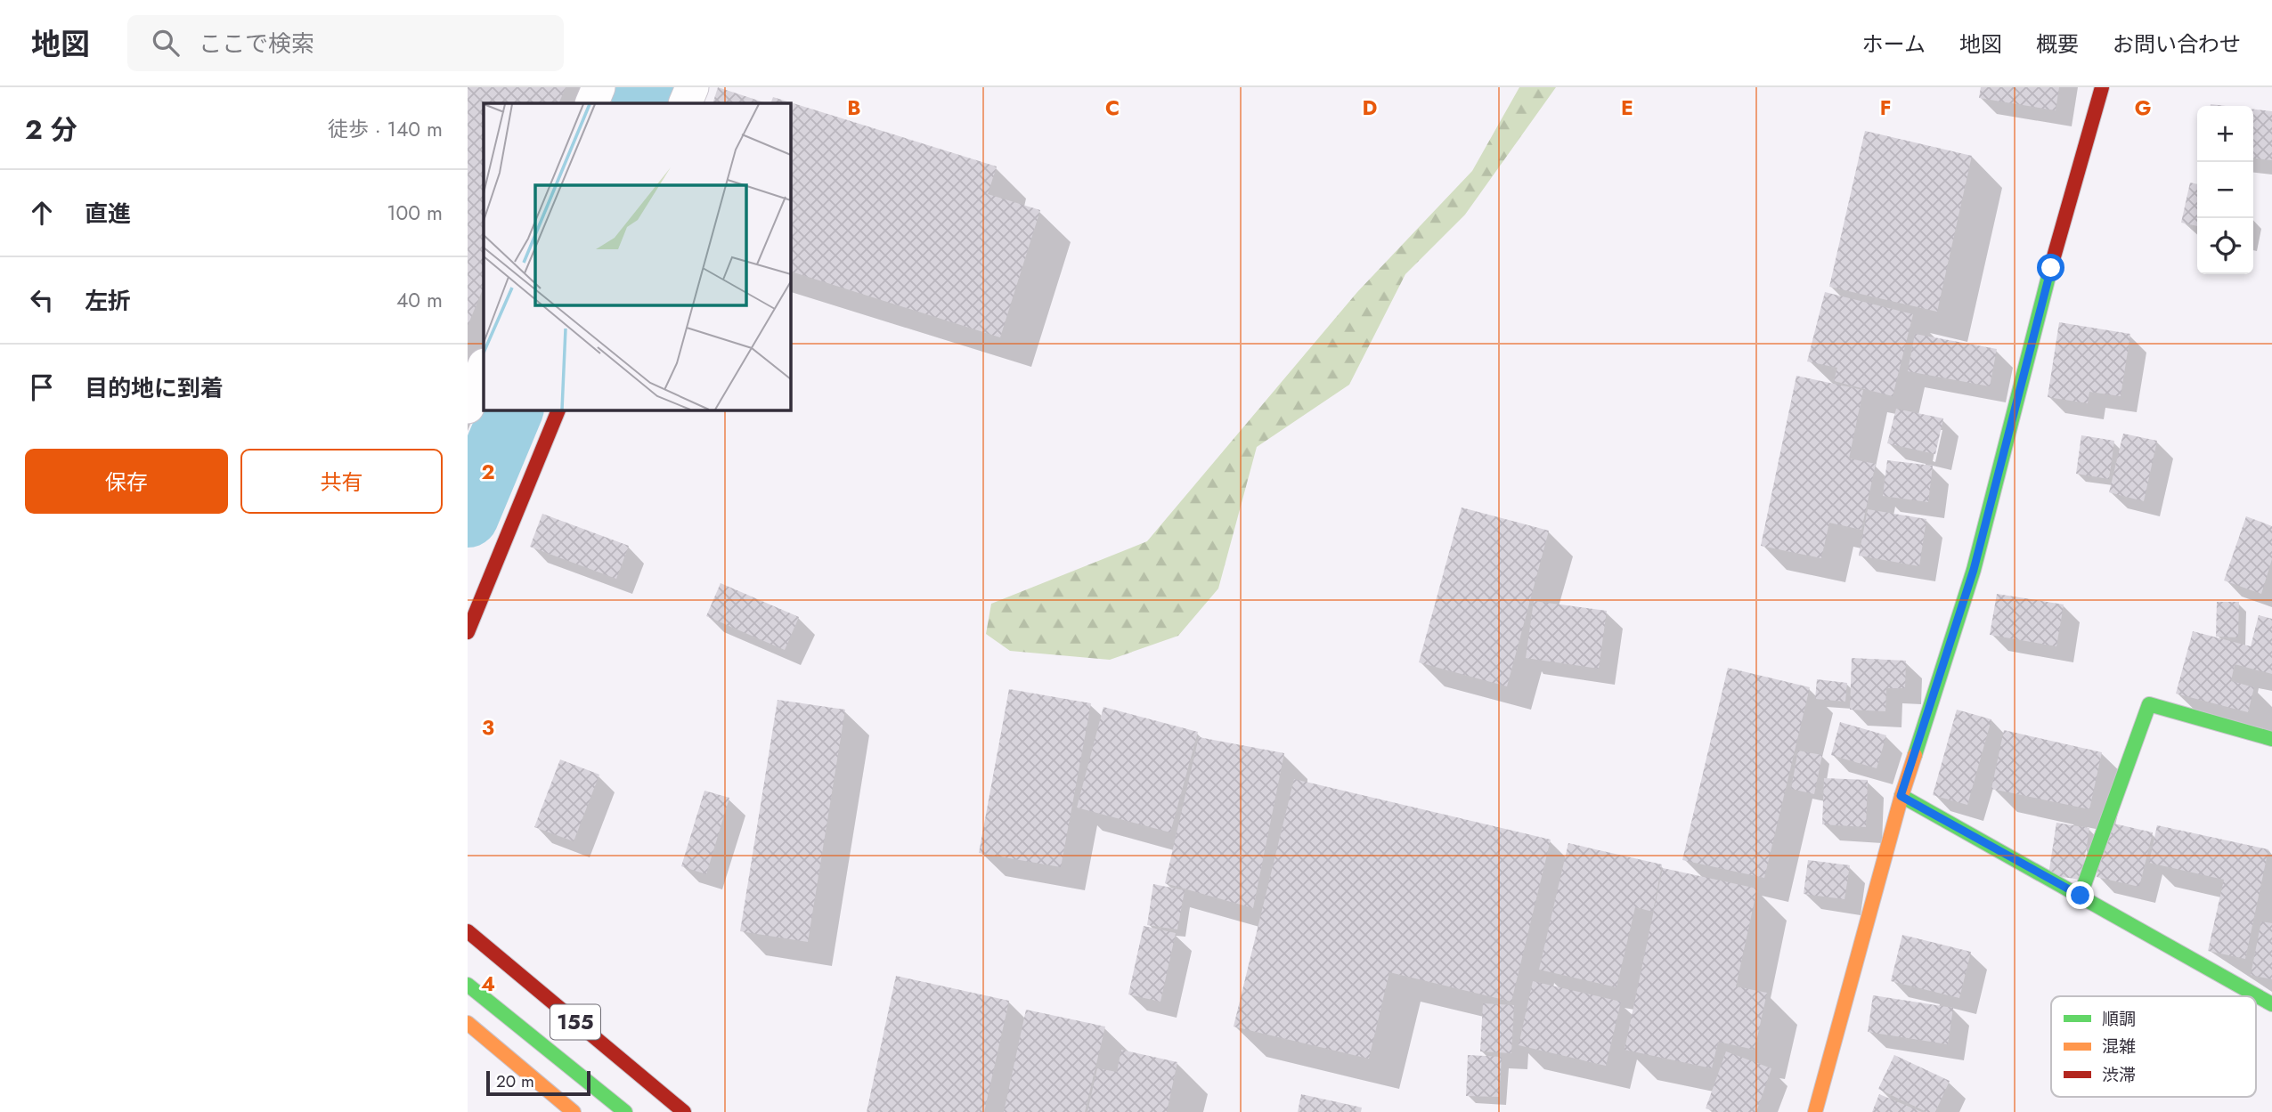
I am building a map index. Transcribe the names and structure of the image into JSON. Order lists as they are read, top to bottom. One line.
{"streets":{"main road":["155"]},"legend":["順調","混雑","渋滞"],"scale_bar":"20 m","page":{"header":"地図","search":"ここで検索","nav":["ホーム","地図","概要","お問い合わせ"],"heading":["2 分","徒歩 · 140 m"],"map_buttons":["+","−"],"list":[["直進","100 m"],["左折","40 m"],"目的地に到着"],"buttons":["保存","共有"],"scale":"20 m"},"grid":{"columns":["B","C","D","E","F","G"],"rows":["2","3","4"]}}
